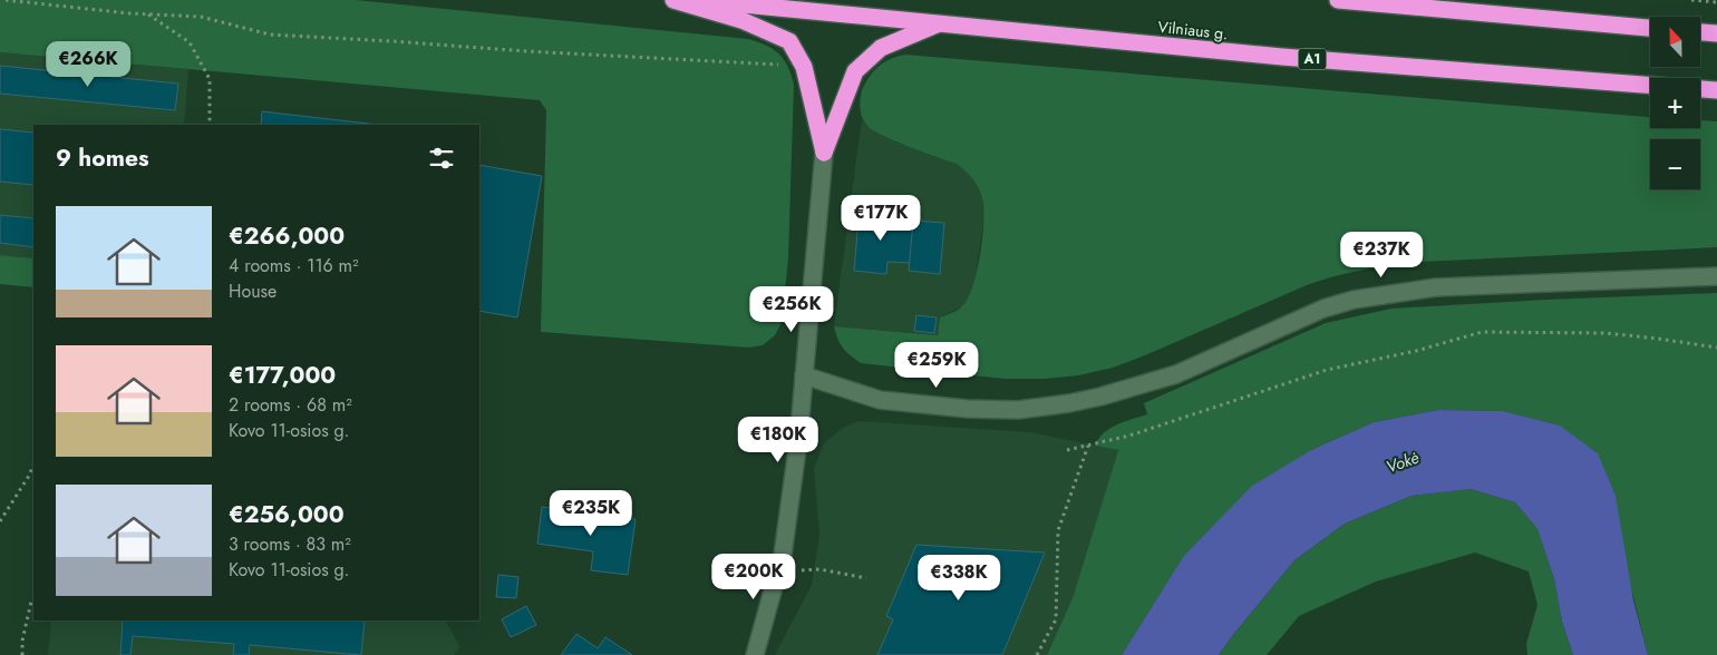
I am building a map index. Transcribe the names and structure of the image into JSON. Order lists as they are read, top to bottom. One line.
{"streets":{"highway":["Vilniaus g.","A1"]},"water":["Vokė"],"north":"top","page":{"map_buttons":["+","−"],"price":["€266K","€177K","€237K","€256K","€259K","€180K","€235K","€200K","€338K"],"heading":"9 homes","list":[{"name":"€266,000","note":"4 rooms · 116 m² · House"},{"name":"€177,000","note":"2 rooms · 68 m² · Kovo 11-osios g."},{"name":"€256,000","note":"3 rooms · 83 m² · Kovo 11-osios g."}]}}
